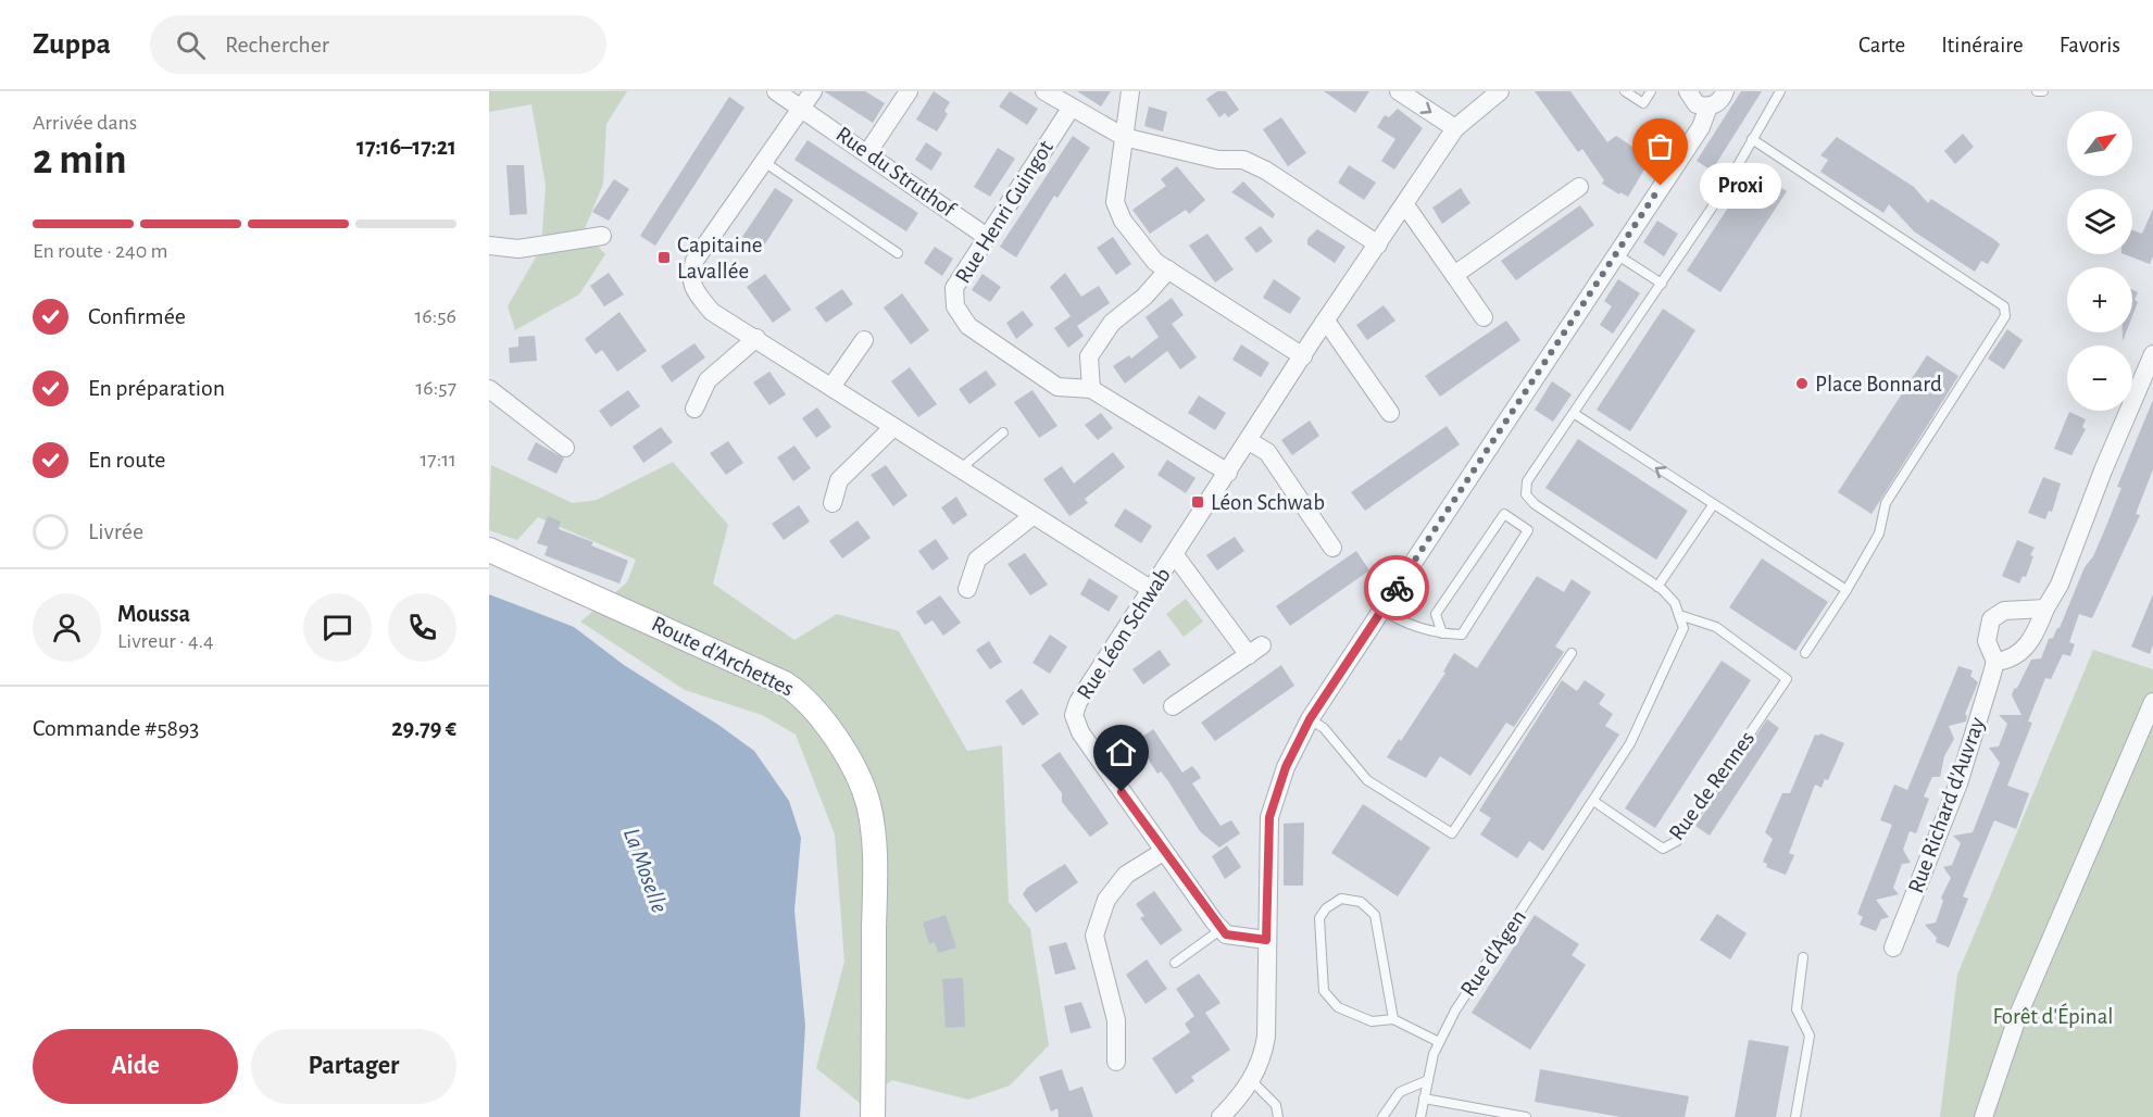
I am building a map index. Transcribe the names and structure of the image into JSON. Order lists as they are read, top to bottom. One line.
{"streets":{"street":["Rue du Struthof","Rue Henri Guingot","Rue Léon Schwab","Route d'Archettes","Rue Richard d'Auvray"],"lane":["Rue de Rennes","Rue d'Agen"]},"crossings":[["Rue du Struthof","Rue Henri Guingot"],["Rue Henri Guingot","Rue Léon Schwab"],["Rue de Rennes","Rue d'Agen"]],"water":["La Moselle"],"parks":["Forêt d'Épinal"],"places":{"other":["Proxi","Place Bonnard"],"transit":["Capitaine Lavallée","Léon Schwab"]},"north":"top right","page":{"header":"Zuppa","search":"Rechercher","nav":["Carte","Itinéraire","Favoris"],"heading":["2 min","Arrivée dans","17:16–17:21"],"panel":["Moussa","Livreur · 4.4","Commande #5893","29.79 €"],"map_buttons":["+","−"],"bubble":"Proxi","bar":"En route · 240 m","list":[["Confirmée","16:56"],["En préparation","16:57"],["En route","17:11"],"Livrée"],"buttons":["Aide","Partager"]}}
